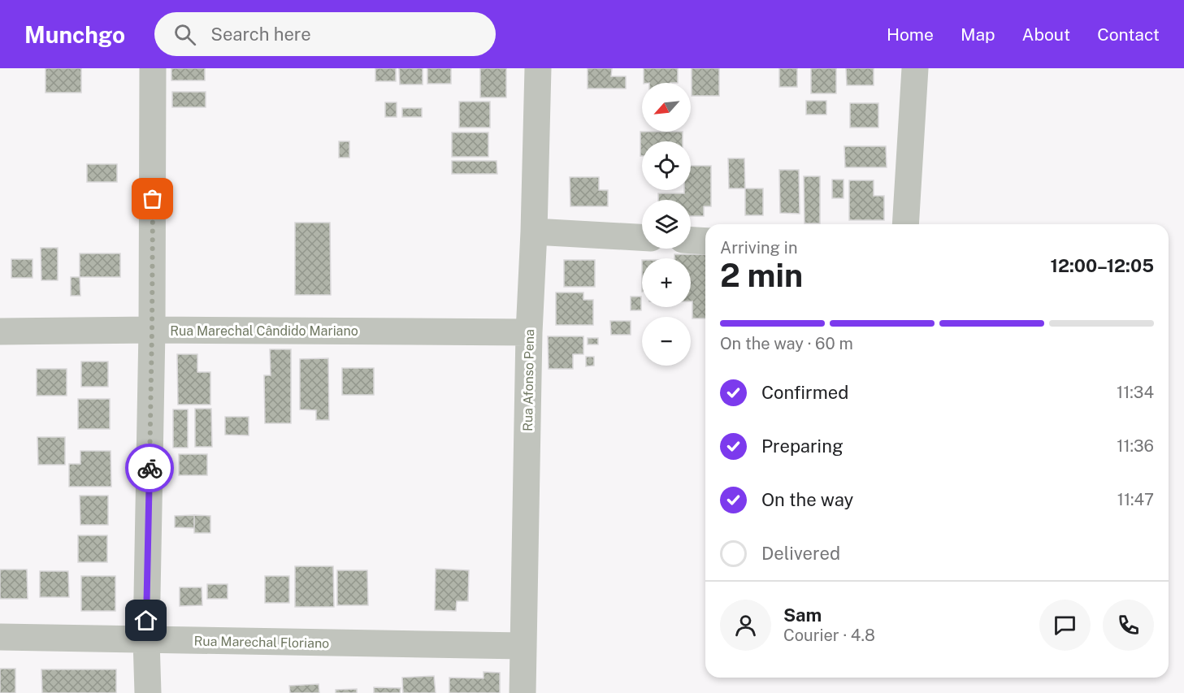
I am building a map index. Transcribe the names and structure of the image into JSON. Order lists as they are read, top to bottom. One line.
{"streets":{"street":["Rua Marechal Cândido Mariano","Rua Afonso Pena","Rua Marechal Floriano"]},"crossings":[["Rua Marechal Cândido Mariano","Rua Afonso Pena"],["Rua Afonso Pena","Rua Marechal Floriano"]],"north":"bottom left","page":{"header":"Munchgo","search":"Search here","nav":["Home","Map","About","Contact"],"map_buttons":["+","−"],"heading":["2 min","Arriving in","12:00–12:05"],"panel":["Sam","Courier · 4.8"],"bar":"On the way · 60 m","list":[["Confirmed","11:34"],["Preparing","11:36"],["On the way","11:47"],"Delivered"]}}
